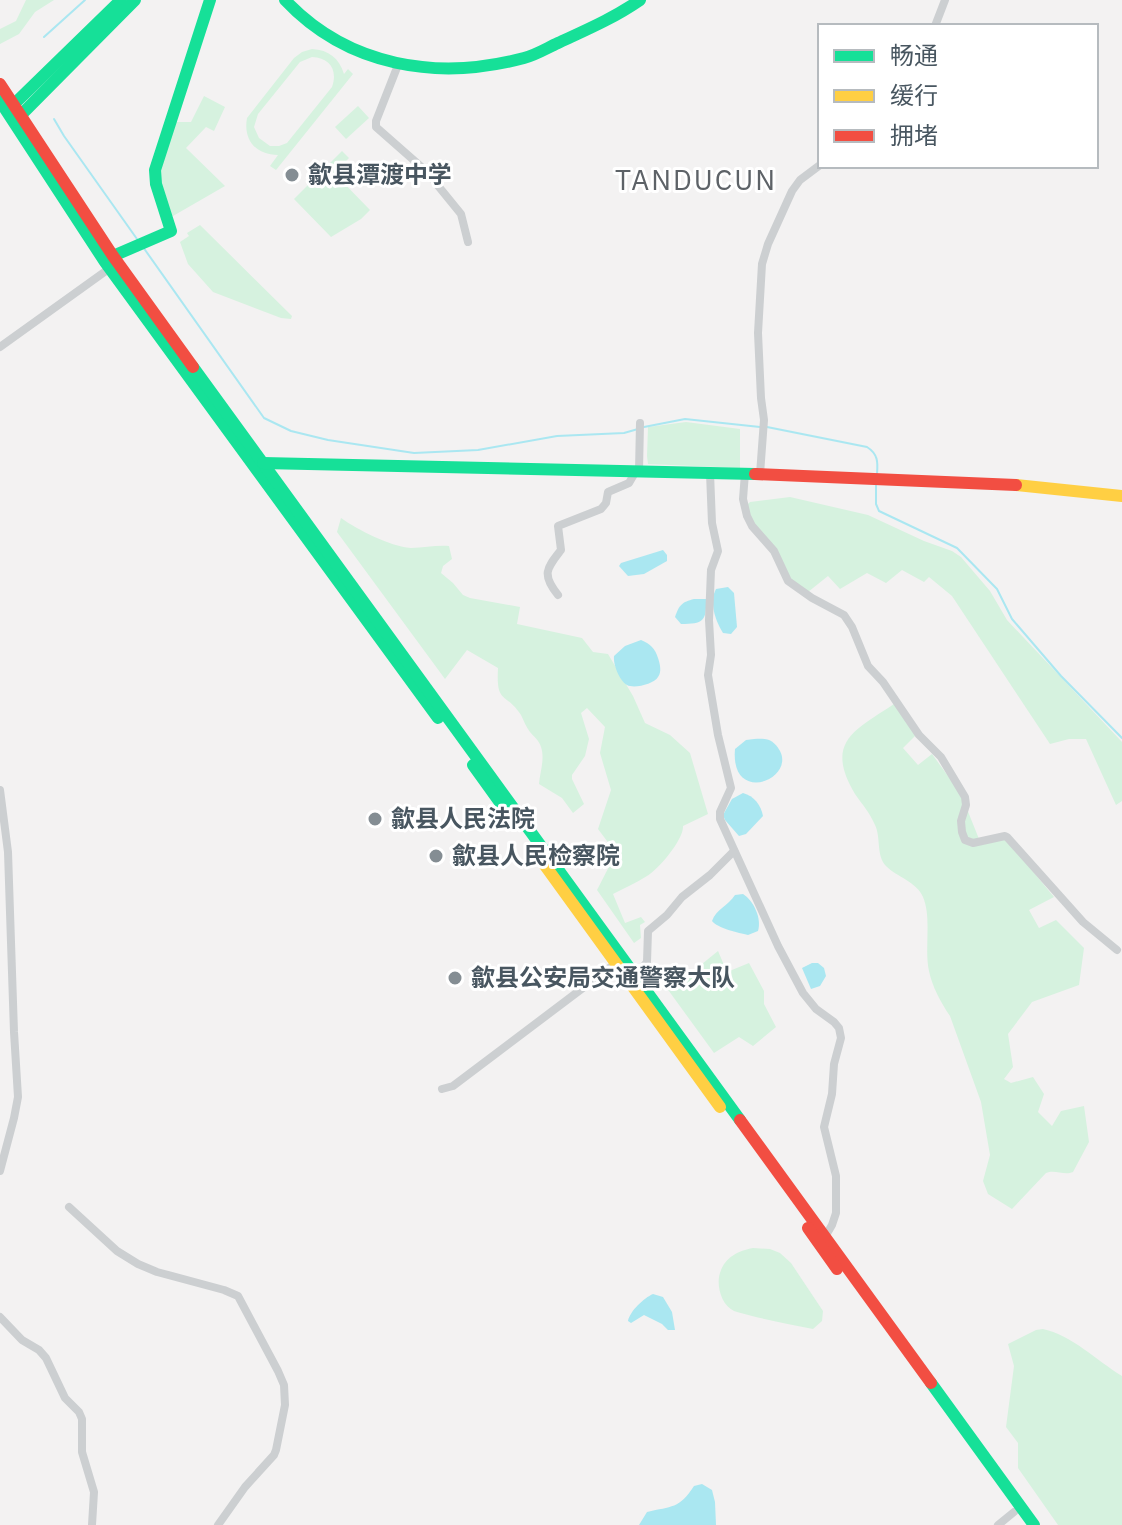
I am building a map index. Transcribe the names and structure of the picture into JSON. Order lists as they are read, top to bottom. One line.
{"districts":["TANDUCUN"],"places":["歙县潭渡中学","歙县人民法院","歙县人民检察院","歙县公安局交通警察大队"],"legend":["畅通","缓行","拥堵"]}
